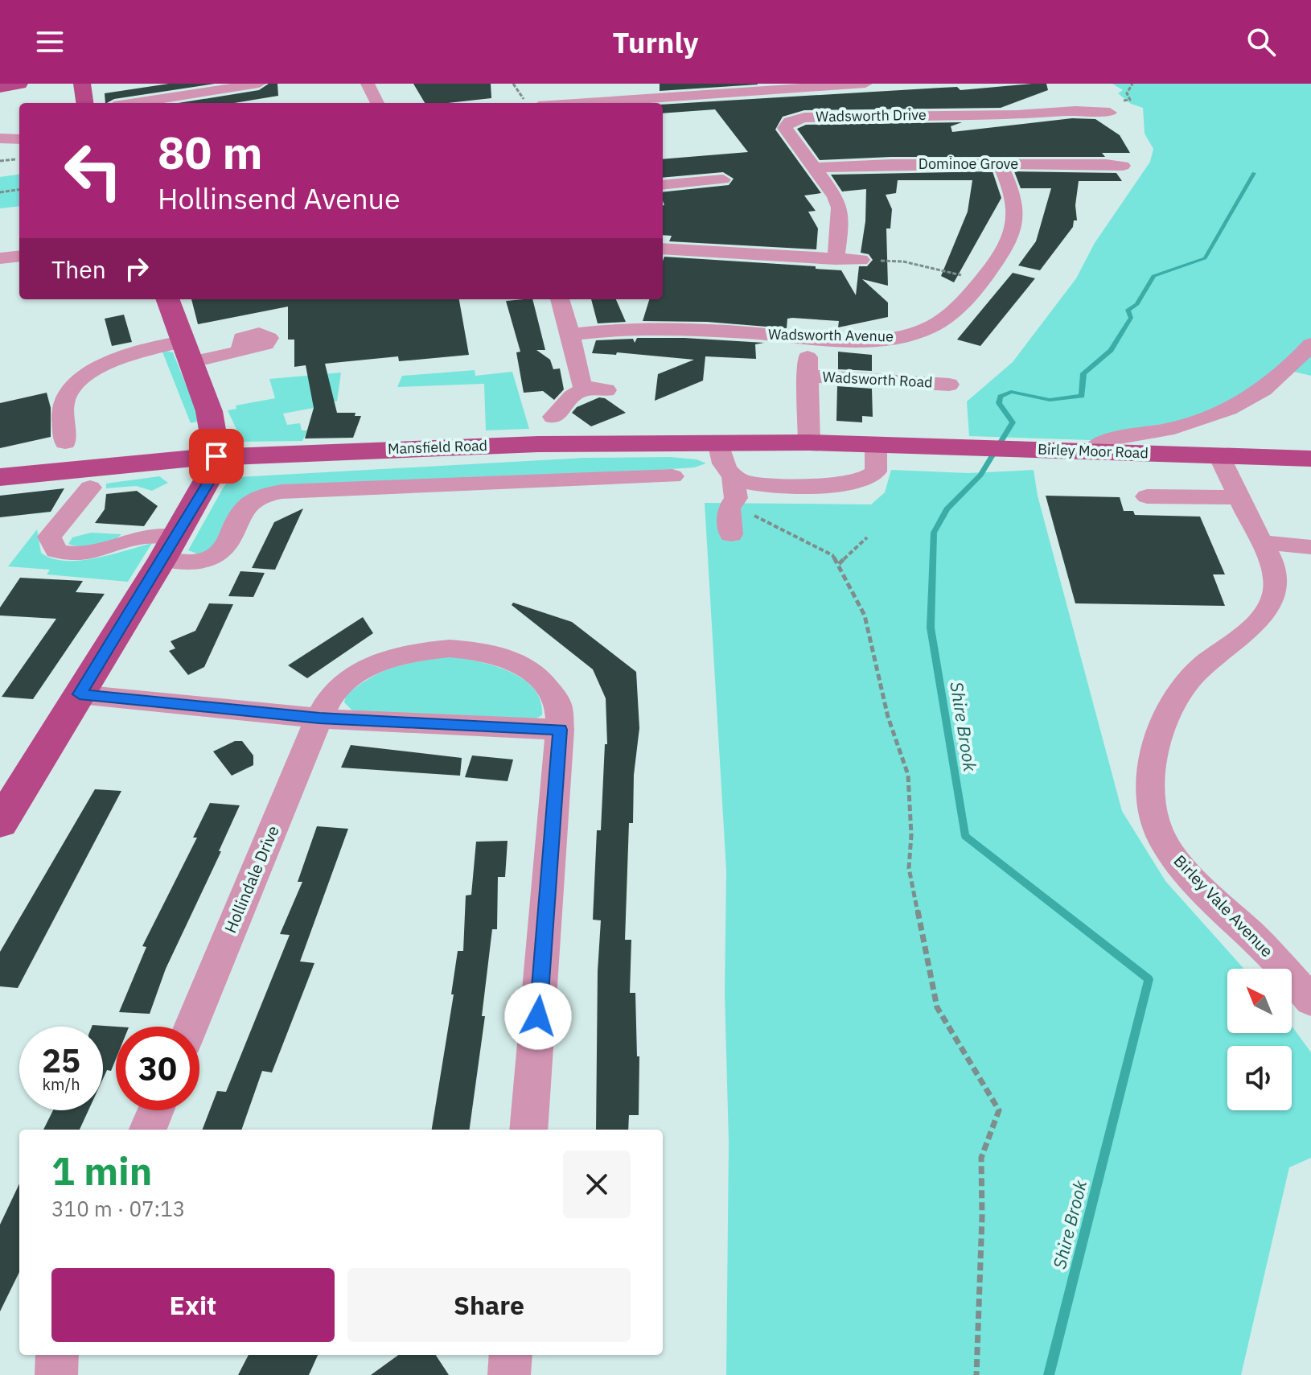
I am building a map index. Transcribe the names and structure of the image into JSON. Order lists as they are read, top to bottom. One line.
{"streets":{"main road":["Mansfield Road","Birley Moor Road"],"street":["Wadsworth Drive","Dominoe Grove","Wadsworth Avenue","Wadsworth Road","Hollindale Drive","Birley Vale Avenue"]},"crossings":[["Dominoe Grove","Wadsworth Avenue"],["Wadsworth Avenue","Wadsworth Road"],["Wadsworth Road","Mansfield Road"],["Mansfield Road","Birley Moor Road"],["Birley Moor Road","Birley Vale Avenue"]],"water":["Shire Brook"],"north":"top left","page":{"header":"Turnly","turn":["80 m","Hollinsend Avenue"],"then":"Then","speed":"25 km/h","limit":"30","heading":["1 min","310 m · 07:13"],"buttons":["Exit","Share"]}}
